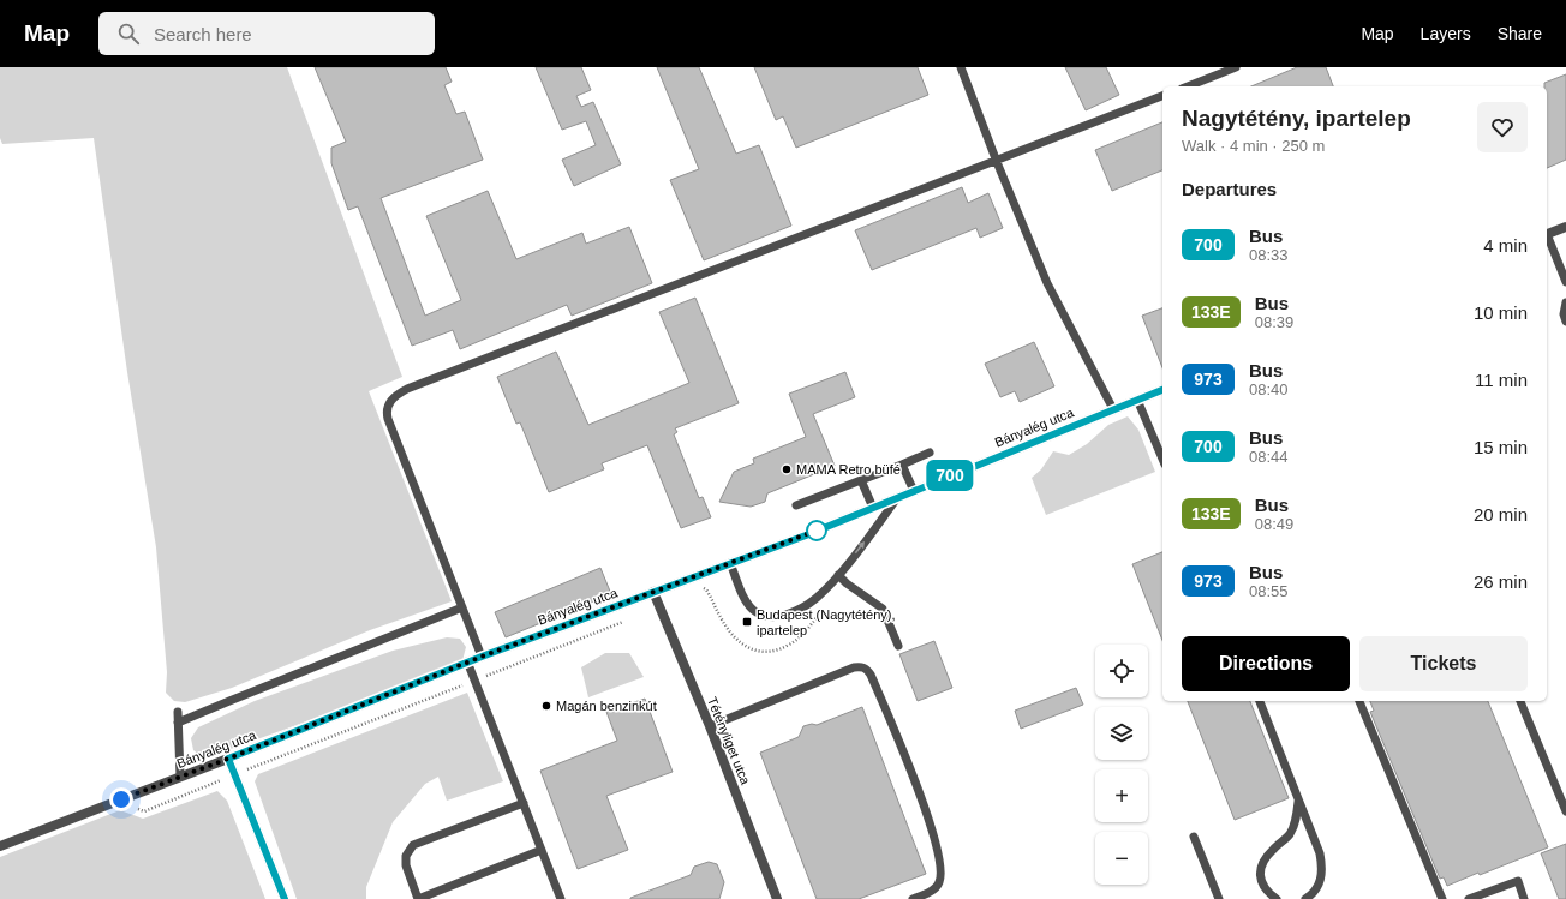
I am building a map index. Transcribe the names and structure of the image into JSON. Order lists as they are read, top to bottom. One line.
{"streets":{"street":["Bányalég utca","Tétényliget utca"]},"crossings":[["Bányalég utca","Tétényliget utca"]],"places":{"other":["MAMA Retro büfé","Magán benzinkút"],"transit":["Budapest (Nagytétény), ipartelep"]},"lines":["bus line 700"],"page":{"header":"Map","search":"Search here","nav":["Map","Layers","Share"],"on_map":"700","heading":[["Nagytétény, ipartelep","Walk · 4 min · 250 m"],"Departures"],"list":[{"mark":"700","name":"Bus","note":"08:33","value":"4 min"},{"mark":"133E","name":"Bus","note":"08:39","value":"10 min"},{"mark":"973","name":"Bus","note":"08:40","value":"11 min"},{"mark":"700","name":"Bus","note":"08:44","value":"15 min"},{"mark":"133E","name":"Bus","note":"08:49","value":"20 min"},{"mark":"973","name":"Bus","note":"08:55","value":"26 min"}],"buttons":["Directions","Tickets"],"map_buttons":["+","−"]}}
